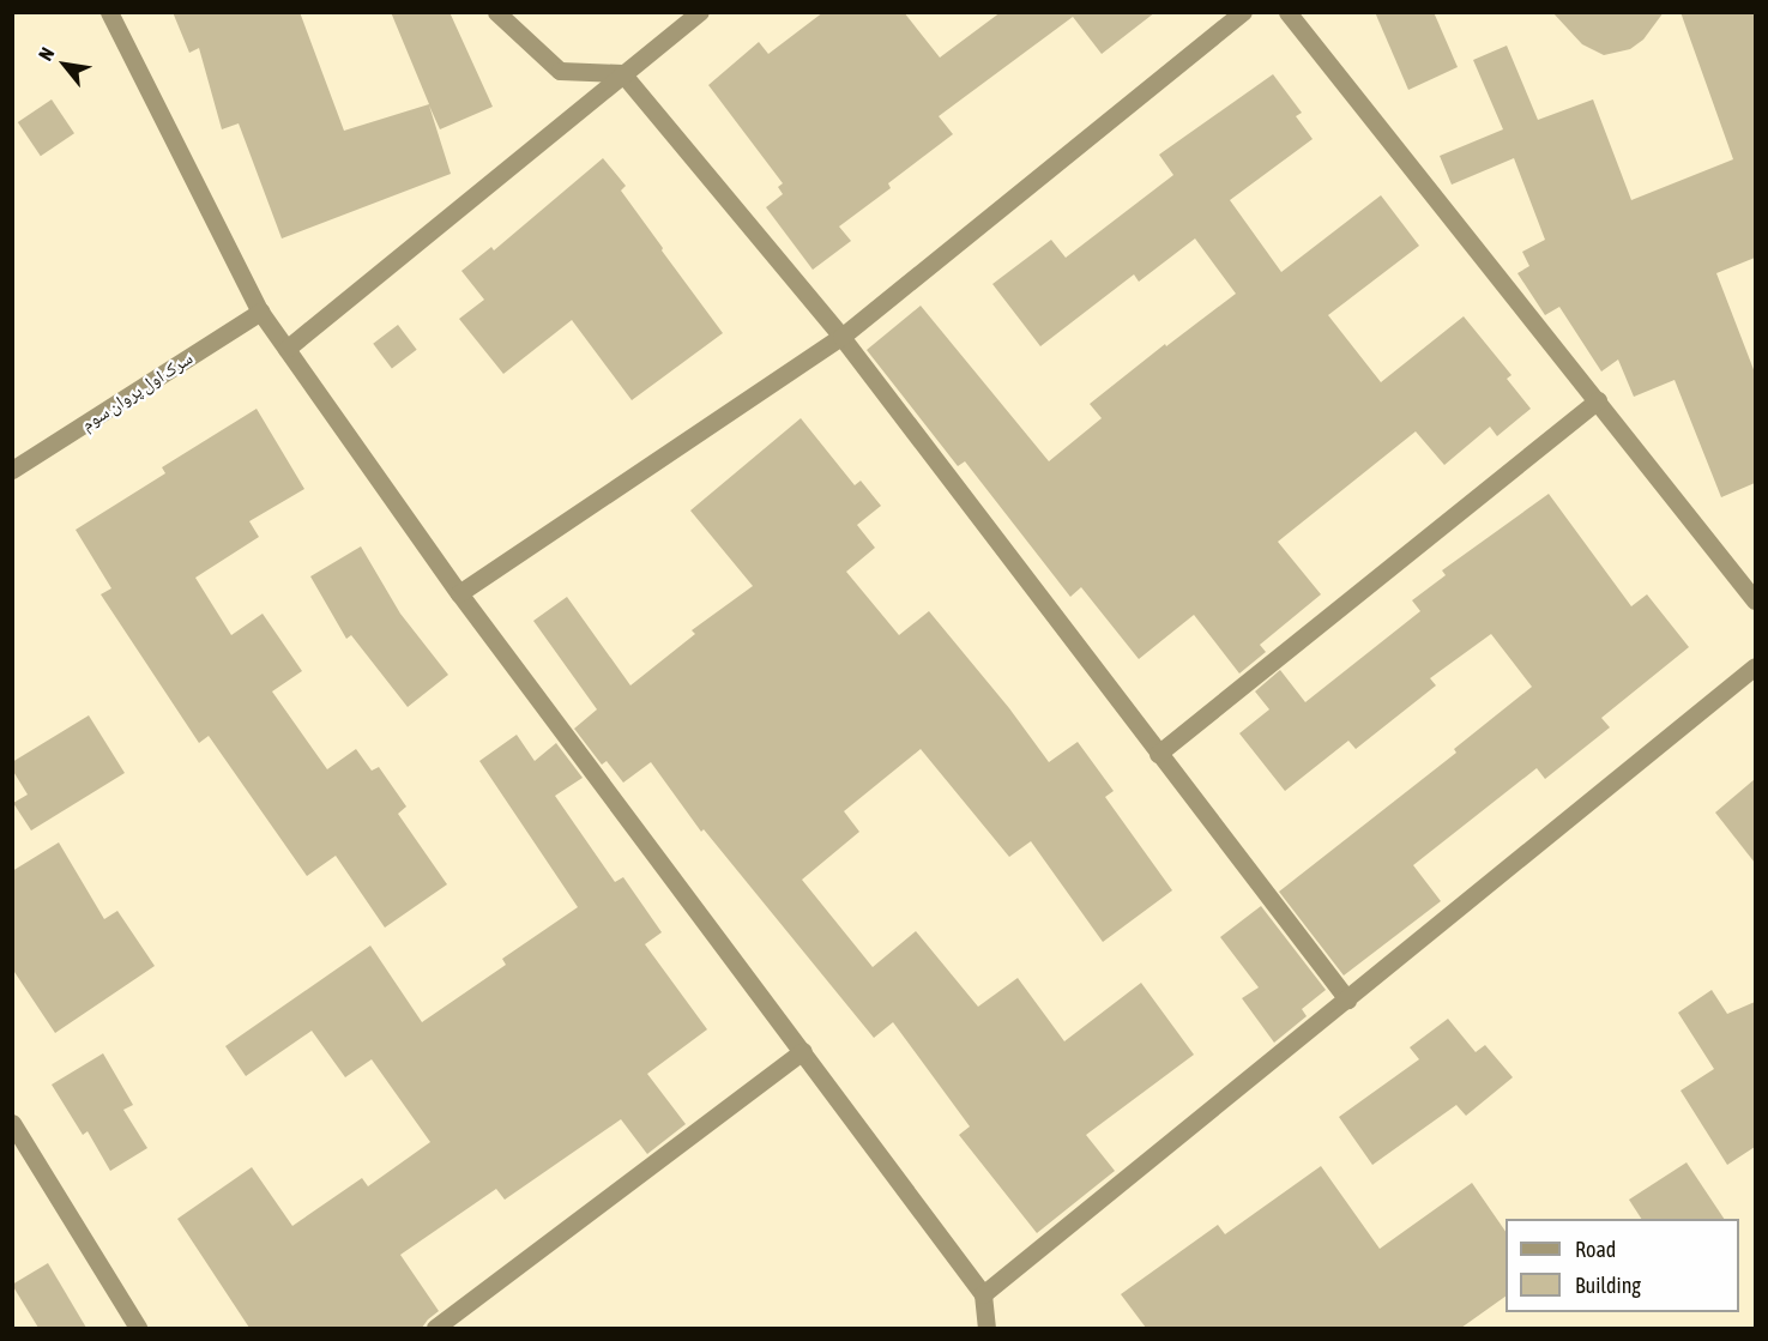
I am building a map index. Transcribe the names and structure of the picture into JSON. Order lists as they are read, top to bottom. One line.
{"streets":{"street":["سرک اول پروان سوم"]},"legend":["Road","Building"],"north":"top left"}
